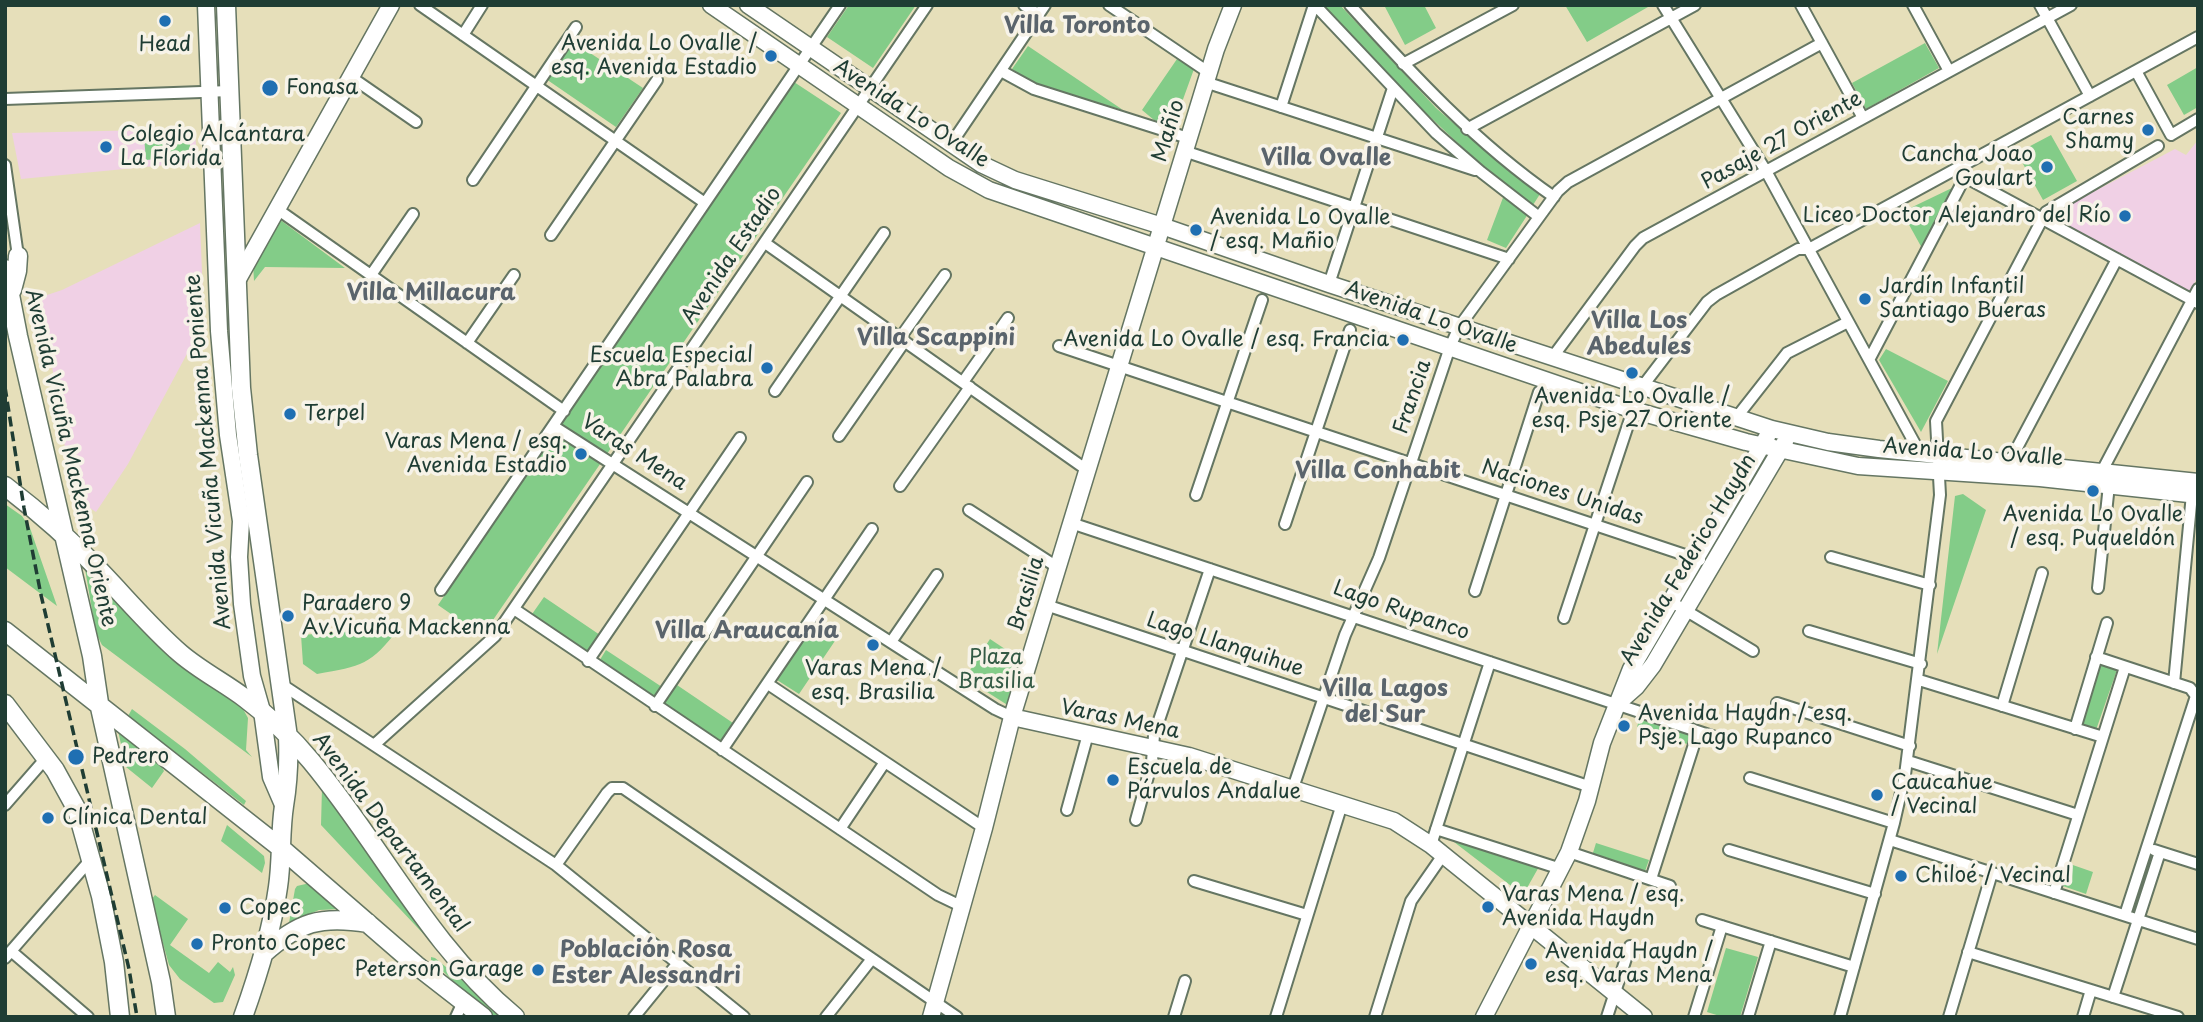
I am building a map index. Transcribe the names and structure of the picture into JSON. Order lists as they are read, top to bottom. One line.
{"streets":{"main road":["Avenida Vicuña Mackenna Poniente","Avenida Vicuña Mackenna Oriente","Avenida Departamental"],"street":["Avenida Lo Ovalle","Mañío","Pasaje 27 Oriente","Avenida Estadio","Francia","Varas Mena","Naciones Unidas","Avenida Federico Haydn","Brasilia","Lago Rupanco","Lago Llanquihue"]},"crossings":[["Avenida Lo Ovalle","Mañío"],["Avenida Lo Ovalle","Pasaje 27 Oriente"],["Avenida Lo Ovalle","Avenida Estadio"],["Avenida Lo Ovalle","Francia"],["Avenida Lo Ovalle","Avenida Federico Haydn"],["Avenida Lo Ovalle","Brasilia"],["Mañío","Brasilia"],["Avenida Estadio","Varas Mena"],["Francia","Varas Mena"],["Francia","Naciones Unidas"],["Francia","Lago Rupanco"],["Francia","Lago Llanquihue"],["Avenida Vicuña Mackenna Poniente","Avenida Departamental"],["Varas Mena","Avenida Federico Haydn"],["Varas Mena","Brasilia"],["Avenida Vicuña Mackenna Oriente","Avenida Departamental"],["Naciones Unidas","Avenida Federico Haydn"],["Naciones Unidas","Brasilia"],["Avenida Federico Haydn","Lago Rupanco"],["Avenida Federico Haydn","Lago Llanquihue"],["Brasilia","Lago Rupanco"],["Brasilia","Lago Llanquihue"]],"districts":["Villa Toronto","Villa Ovalle","Villa Millacura","Villa Los Abedules","Villa Scappini","Villa Conhabit","Villa Araucanía","Villa Lagos del Sur","Población Rosa Ester Alessandri"],"parks":["Plaza Brasilia"],"places":["Head","Avenida Lo Ovalle / esq. Avenida Estadio","Fonasa","Carnes Shamy","Colegio Alcántara La Florida","Cancha Joao Goulart","Liceo Doctor Alejandro del Río","Avenida Lo Ovalle / esq. Mañio","Jardín Infantil Santiago Bueras","Avenida Lo Ovalle / esq. Francia","Escuela Especial Abra Palabra","Avenida Lo Ovalle / esq. Psje 27 Oriente","Terpel","Varas Mena / esq. Avenida Estadio","Avenida Lo Ovalle / esq. Puqueldón","Paradero 9 Av.Vicuña Mackenna","Varas Mena / esq. Brasilia","Avenida Haydn / esq. Psje. Lago Rupanco","Pedrero","Escuela de Párvulos Andalue","Caucahue / Vecinal","Clínica Dental","Chiloé / Vecinal","Varas Mena / esq. Avenida Haydn","Copec","Pronto Copec","Avenida Haydn / esq. Varas Mena","Peterson Garage"]}
